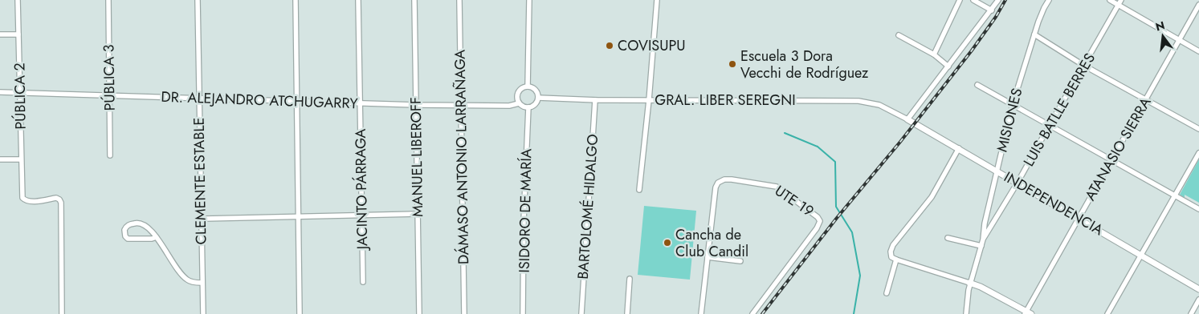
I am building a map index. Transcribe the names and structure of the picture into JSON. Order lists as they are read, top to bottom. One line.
{"streets":{"street":["PÚBLICA 3","PÚBLICA 2","DR. ALEJANDRO ATCHUGARRY","GRAL. LIBER SEREGNI","LUIS BATLLE BERRES","MISIONES","ATANASIO SIERRA","MANUEL LIBEROFF","DÁMASO ANTONIO LARRAÑAGA","CLEMENTE ESTABLE","JACINTO PÁRRAGA","UTE 19","INDEPENDENCIA","BARTOLOMÉ HIDALGO","ISIDORO DE MARÍA"]},"crossings":[["PÚBLICA 3","DR. ALEJANDRO ATCHUGARRY"],["PÚBLICA 2","DR. ALEJANDRO ATCHUGARRY"],["DR. ALEJANDRO ATCHUGARRY","GRAL. LIBER SEREGNI"],["DR. ALEJANDRO ATCHUGARRY","MANUEL LIBEROFF"],["DR. ALEJANDRO ATCHUGARRY","DÁMASO ANTONIO LARRAÑAGA"],["DR. ALEJANDRO ATCHUGARRY","CLEMENTE ESTABLE"],["DR. ALEJANDRO ATCHUGARRY","JACINTO PÁRRAGA"],["DR. ALEJANDRO ATCHUGARRY","ISIDORO DE MARÍA"],["GRAL. LIBER SEREGNI","INDEPENDENCIA"],["GRAL. LIBER SEREGNI","BARTOLOMÉ HIDALGO"],["GRAL. LIBER SEREGNI","ISIDORO DE MARÍA"],["LUIS BATLLE BERRES","MISIONES"],["LUIS BATLLE BERRES","INDEPENDENCIA"],["MISIONES","INDEPENDENCIA"],["ATANASIO SIERRA","INDEPENDENCIA"]],"places":["COVISUPU","Escuela 3 Dora Vecchi de Rodríguez","Cancha de Club Candil"],"north":"top"}
